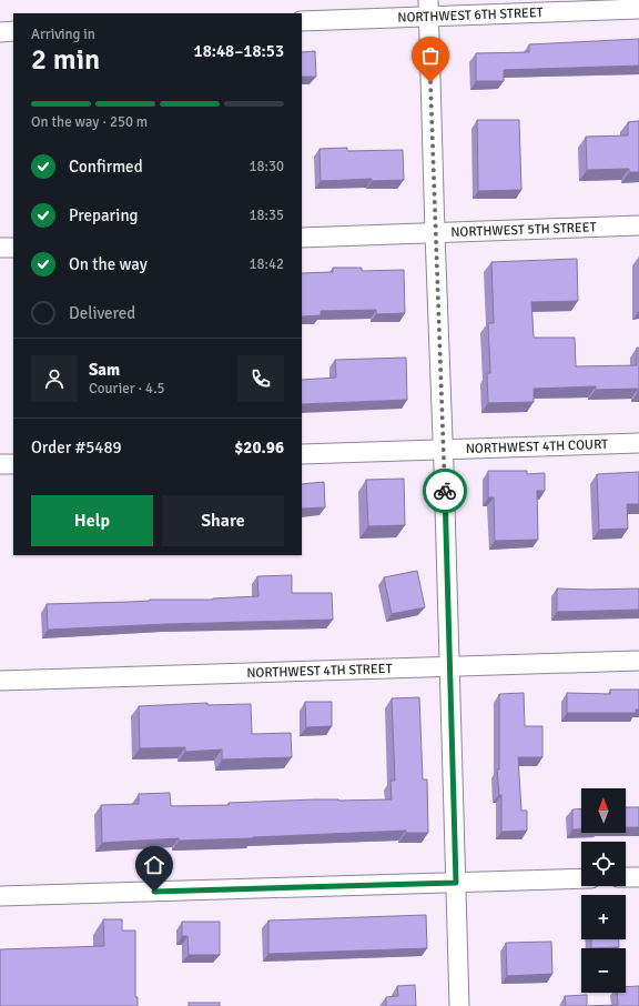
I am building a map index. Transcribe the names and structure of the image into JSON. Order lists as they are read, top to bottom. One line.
{"streets":{"street":["NORTHWEST 6TH STREET","NORTHWEST 5TH STREET","NORTHWEST 4TH COURT","NORTHWEST 4TH STREET"]},"north":"top","page":{"heading":["2 min","Arriving in","18:48–18:53"],"panel":["Sam","Courier · 4.5","Order #5489","$20.96"],"bar":"On the way · 250 m","list":[["Confirmed","18:30"],["Preparing","18:35"],["On the way","18:42"],"Delivered"],"buttons":["Help","Share"],"map_buttons":["+","−"]}}
